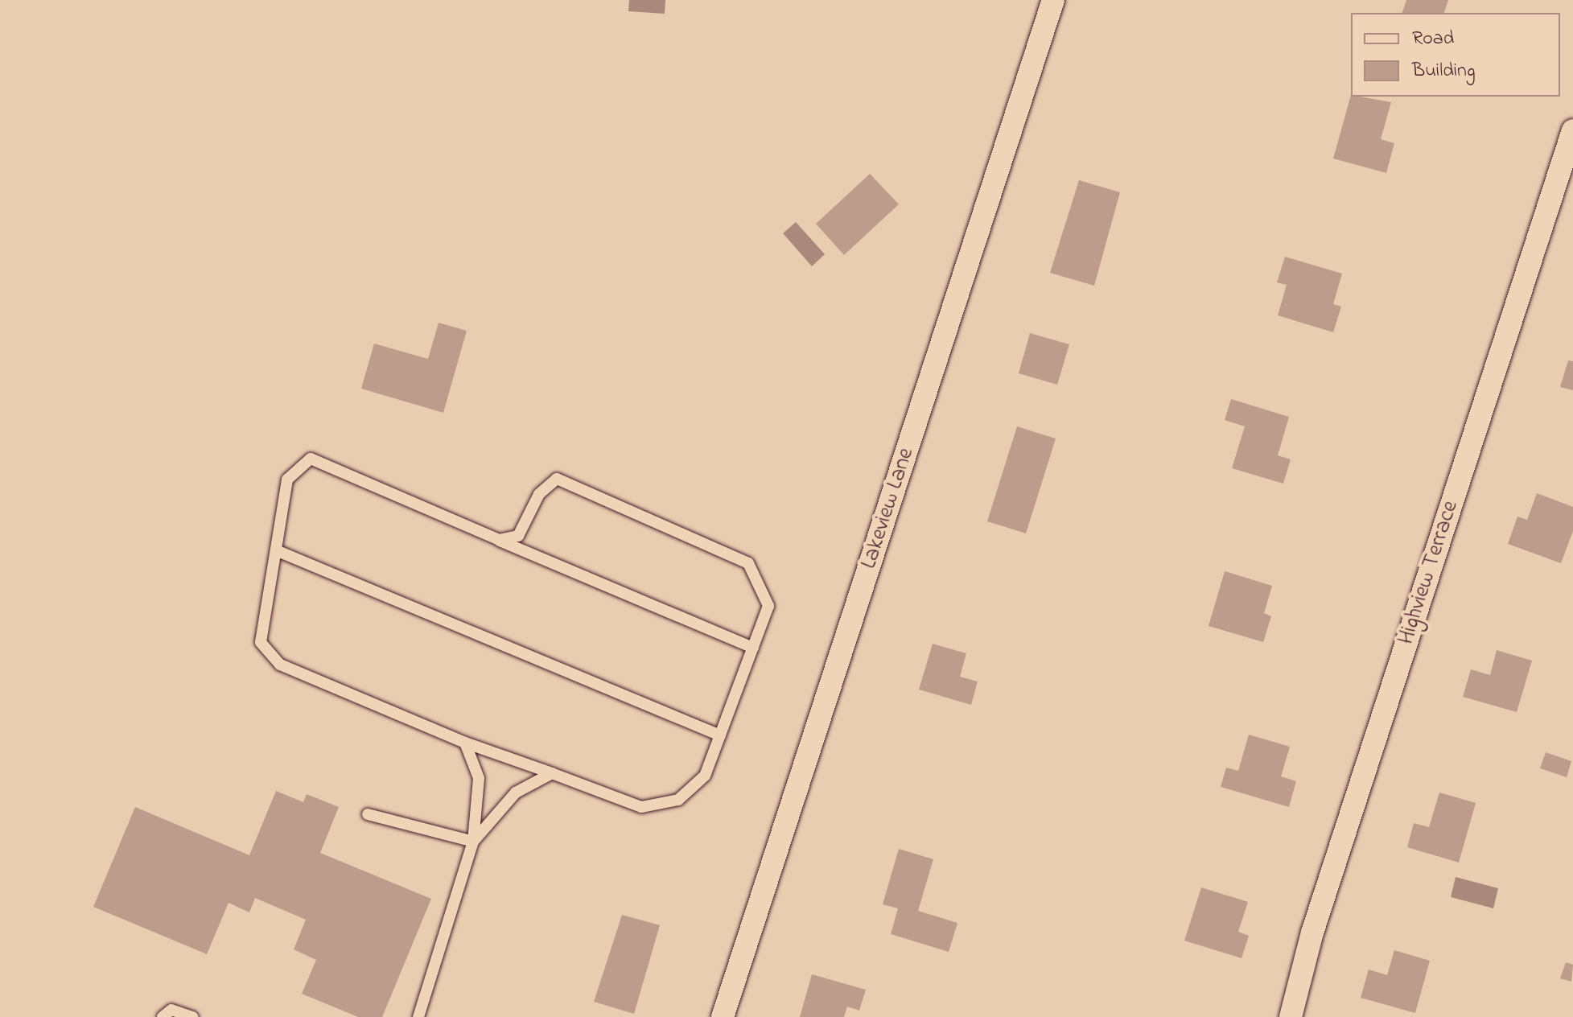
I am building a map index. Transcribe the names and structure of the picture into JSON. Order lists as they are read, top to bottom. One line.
{"streets":{"street":["Lakeview Lane","Highview Terrace"]},"legend":["Road","Building"]}
